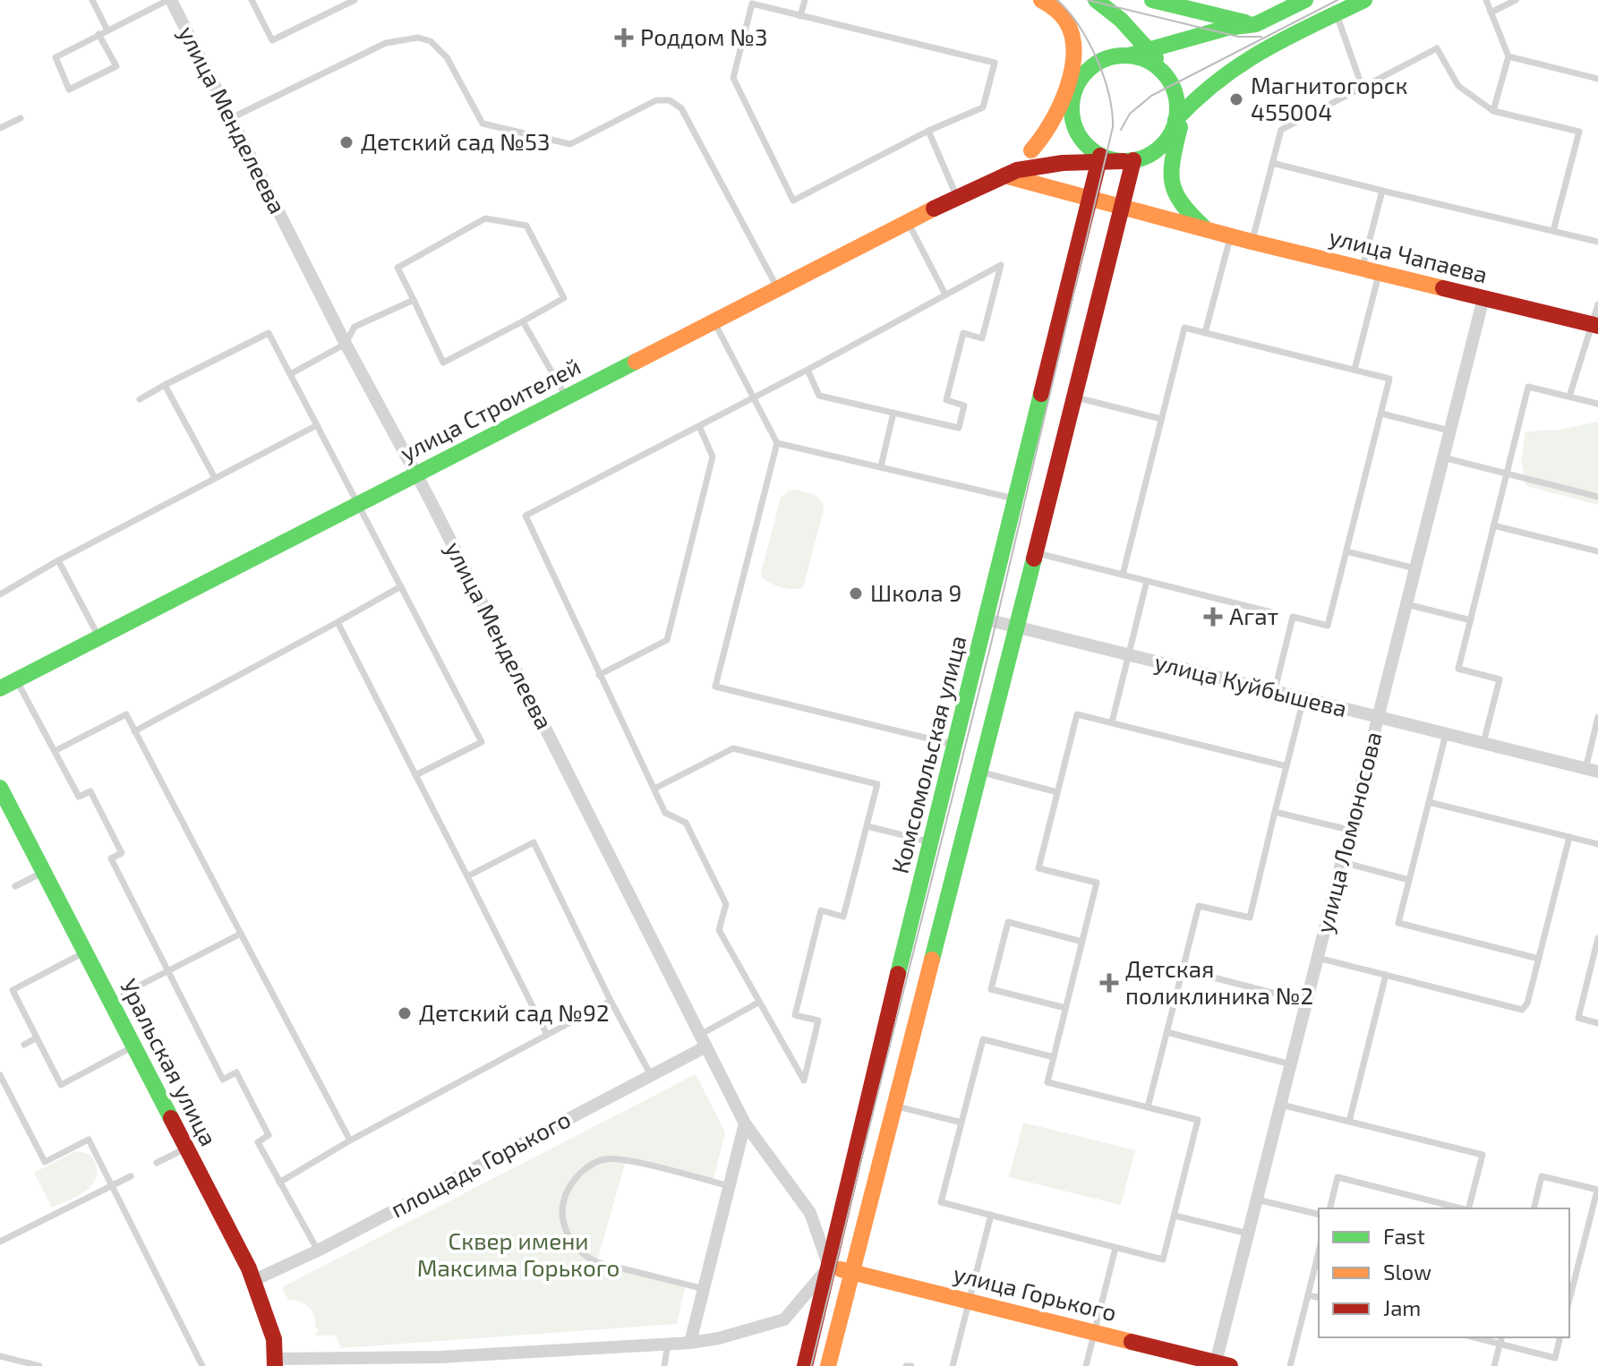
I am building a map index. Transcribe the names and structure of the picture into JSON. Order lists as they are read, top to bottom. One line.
{"streets":{"street":["улица Менделеева","улица Чапаева","улица Строителей","улица Куйбышева","Комсомольская улица","улица Ломоносова","Уральская улица","площадь Горького","улица Горького"]},"crossings":[["улица Менделеева","улица Строителей"],["улица Менделеева","Комсомольская улица"],["улица Менделеева","площадь Горького"],["улица Менделеева","улица Горького"],["улица Чапаева","улица Строителей"],["улица Чапаева","Комсомольская улица"],["улица Чапаева","улица Ломоносова"],["улица Строителей","Комсомольская улица"],["улица Куйбышева","Комсомольская улица"],["улица Куйбышева","улица Ломоносова"],["Комсомольская улица","улица Горького"],["улица Ломоносова","улица Горького"],["Уральская улица","площадь Горького"]],"parks":["Сквер имени Максима Горького"],"places":{"health":["Роддом №3","Агат","Детская поликлиника №2"],"other":["Магнитогорск 455004","Детский сад №53","Школа 9","Детский сад №92"]},"legend":["Fast","Slow","Jam"]}
